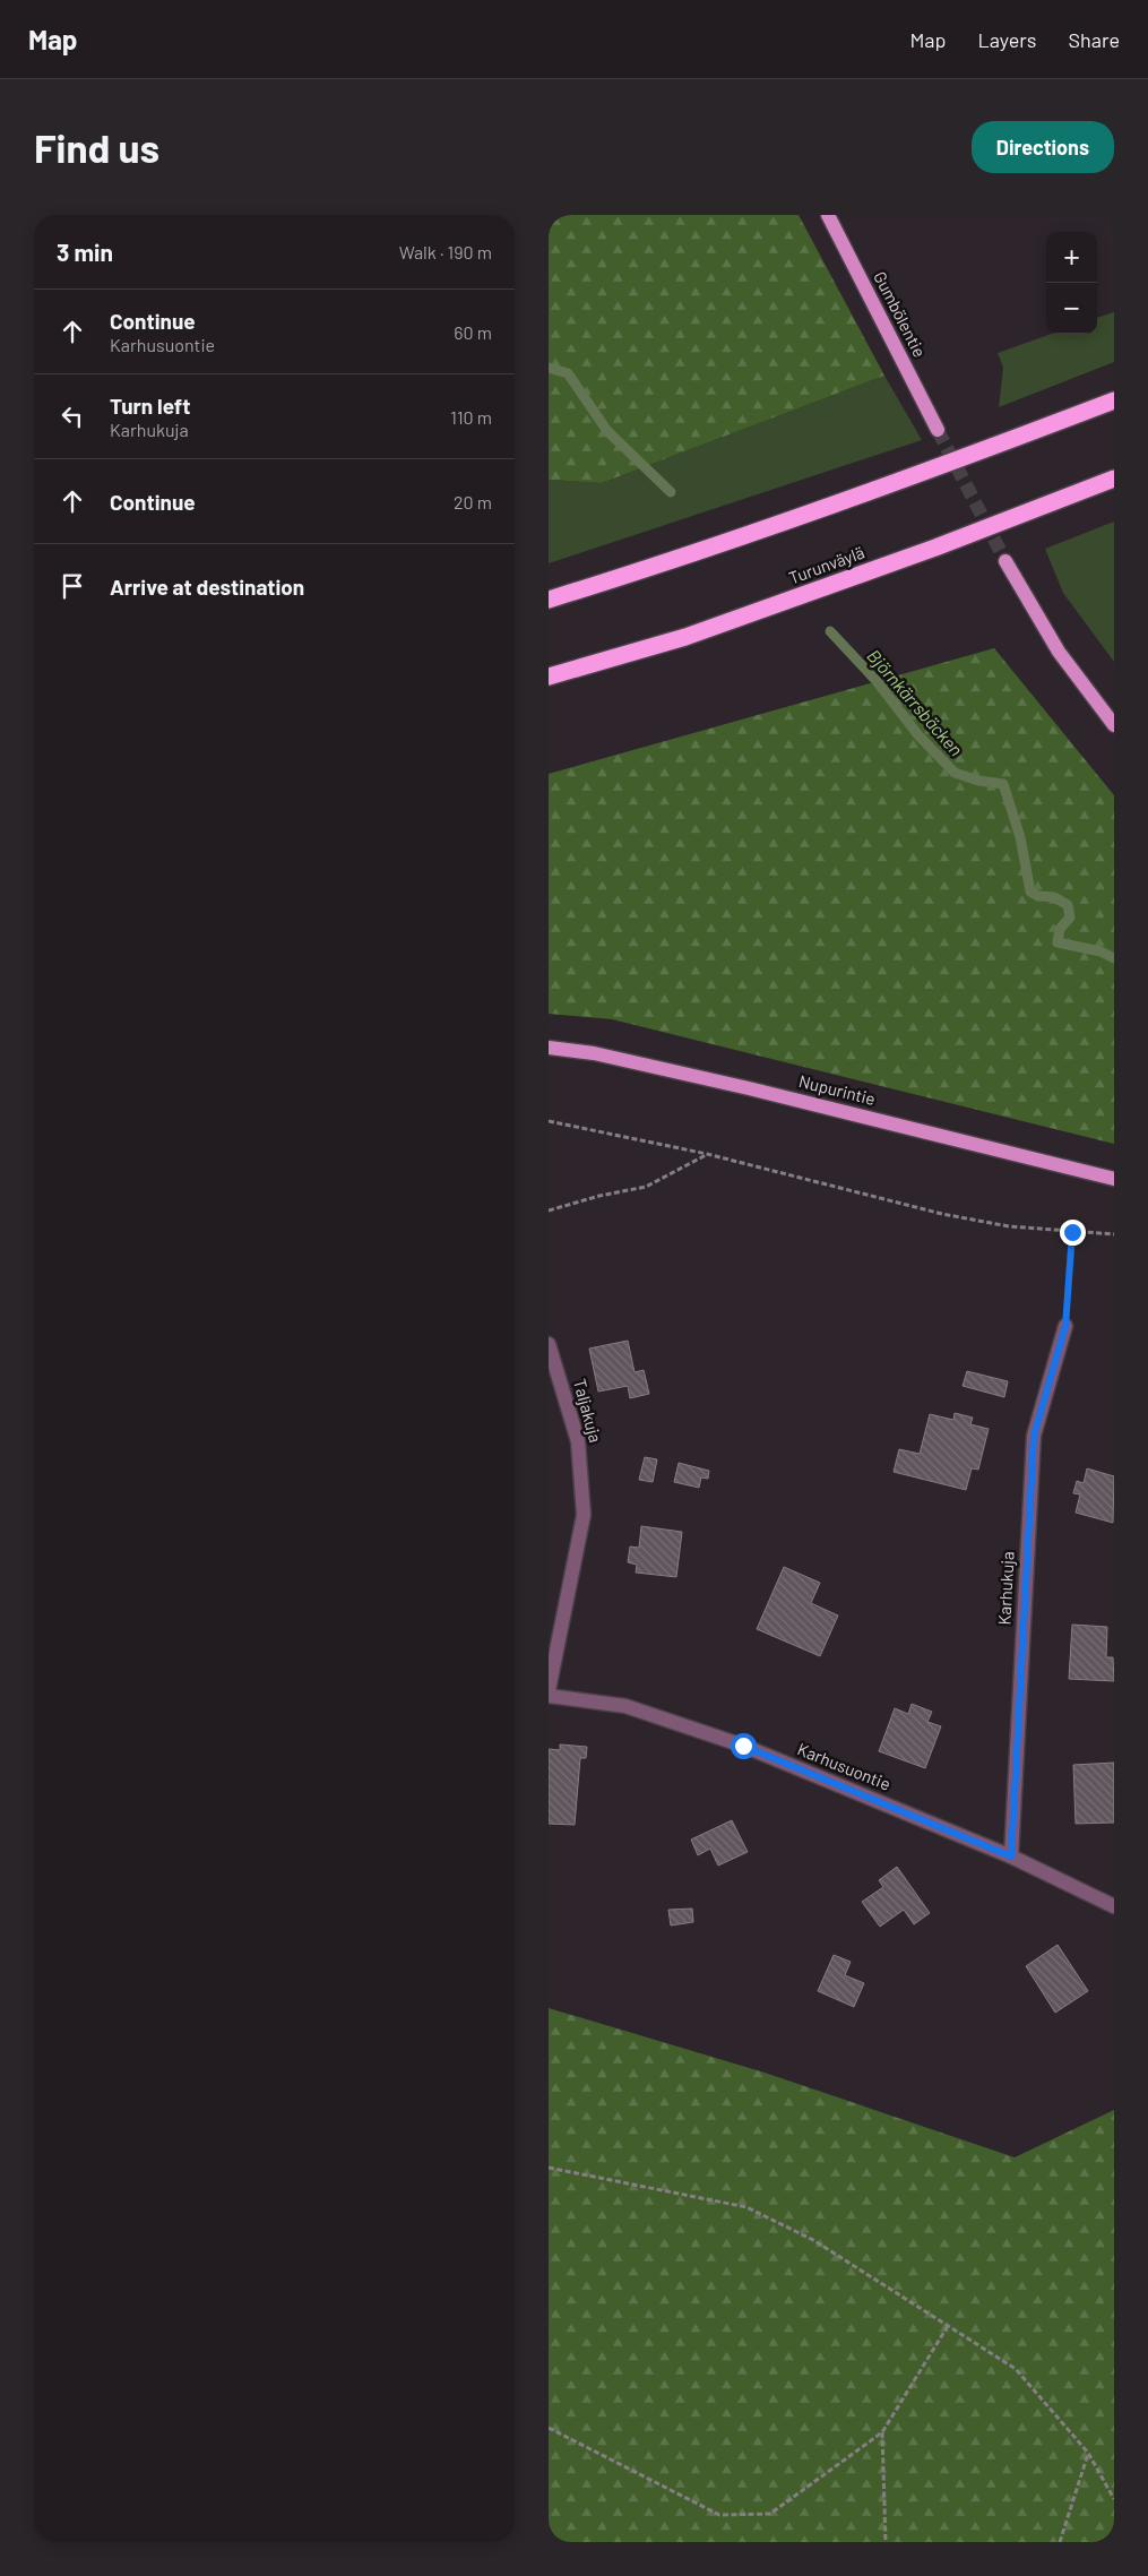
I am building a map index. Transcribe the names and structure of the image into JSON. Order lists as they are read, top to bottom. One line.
{"streets":{"highway":["Turunväylä"],"main road":["Gumbölentie","Nupurintie"],"street":["Taljakuja","Karhukuja","Karhusuontie"]},"crossings":[["Karhukuja","Karhusuontie"]],"water":["Björnkärrsbäcken"],"page":{"header":"Map","nav":["Map","Layers","Share"],"buttons":"Directions","title":"Find us","heading":["3 min","Walk · 190 m"],"map_buttons":["+","−"],"list":[["Continue","Karhusuontie","60 m"],["Turn left","Karhukuja","110 m"],["Continue","20 m"],"Arrive at destination"]}}
